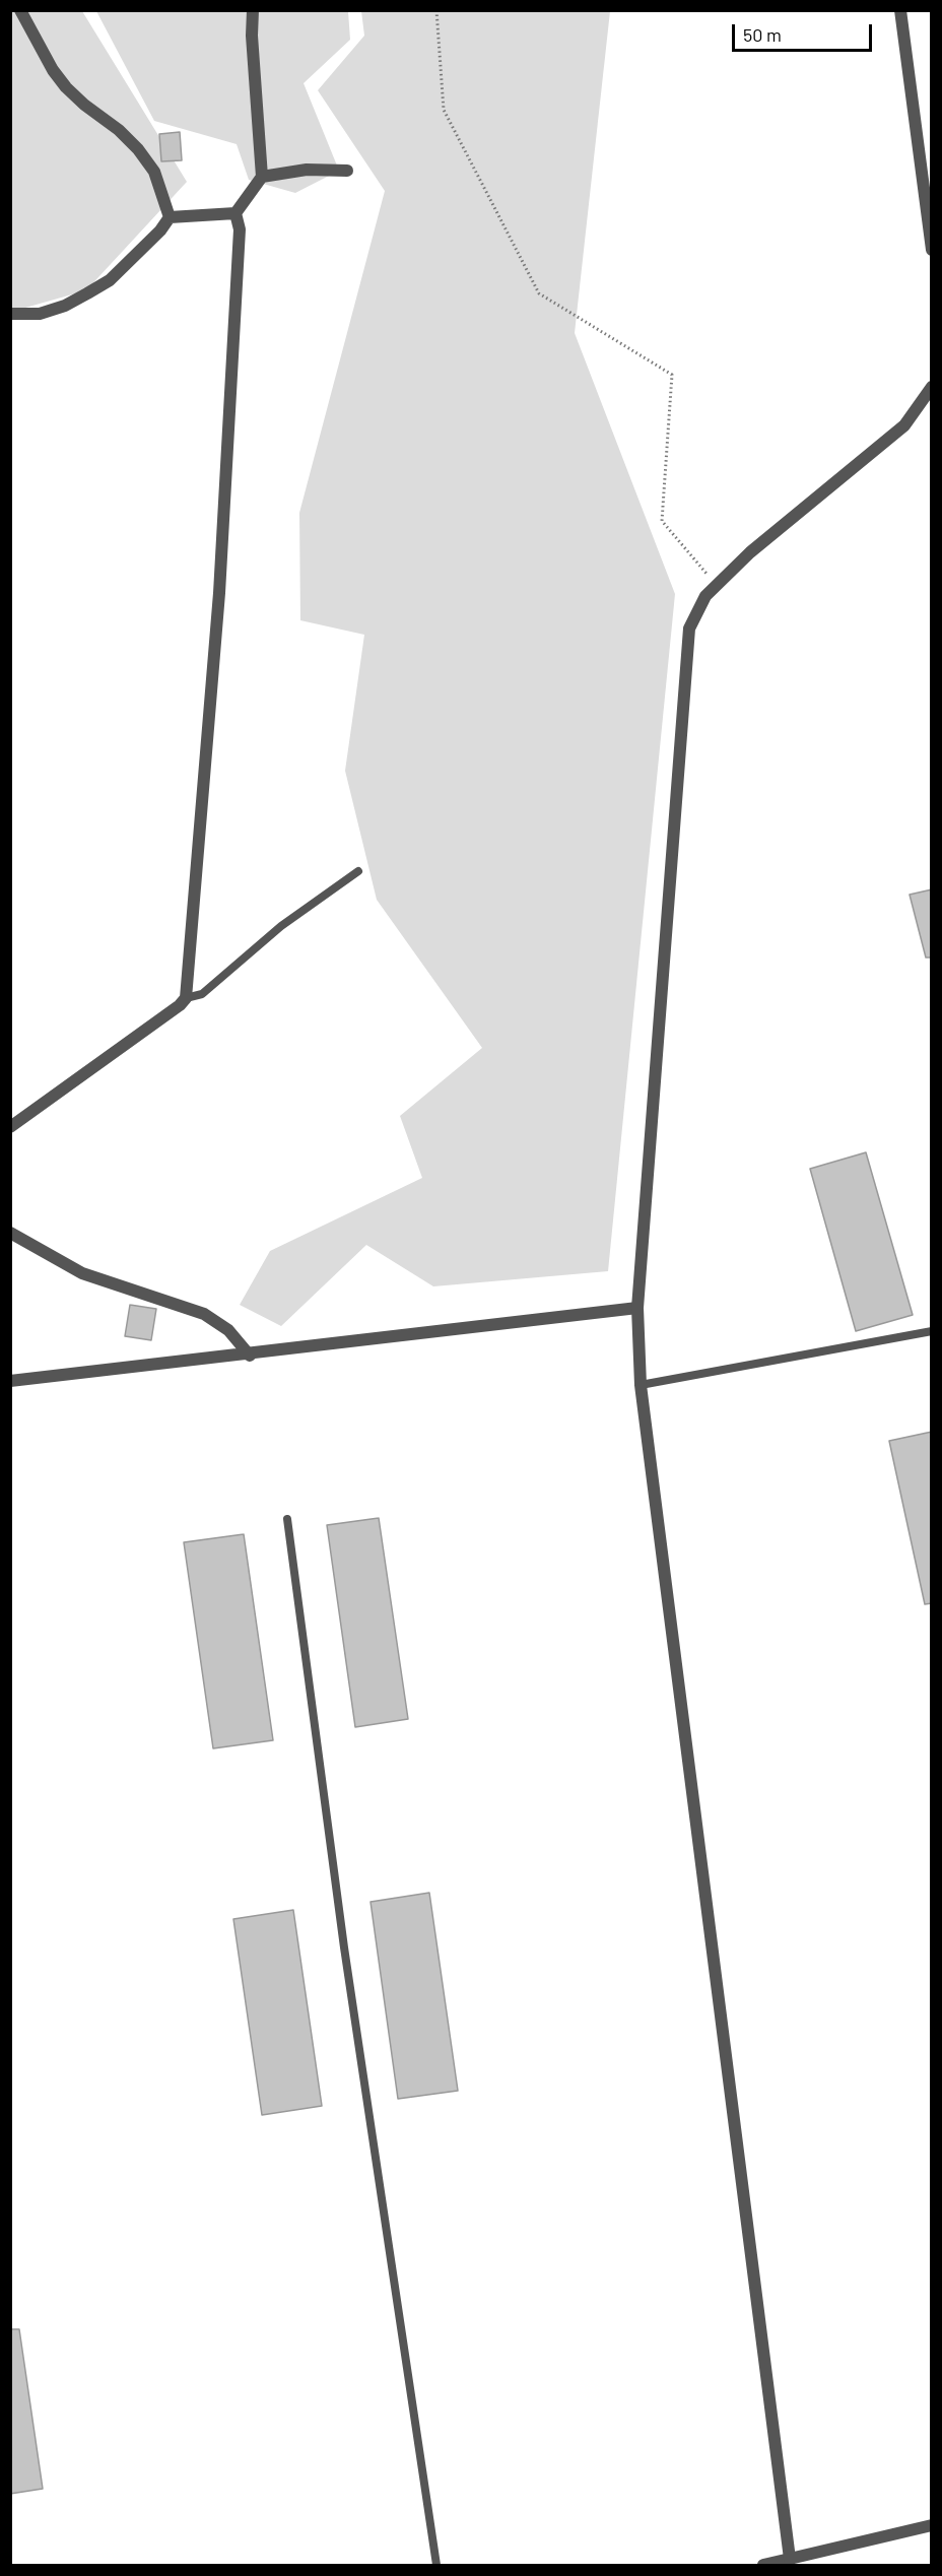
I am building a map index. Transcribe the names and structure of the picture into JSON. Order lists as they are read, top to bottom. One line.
{"scale_bar":"50 m"}
